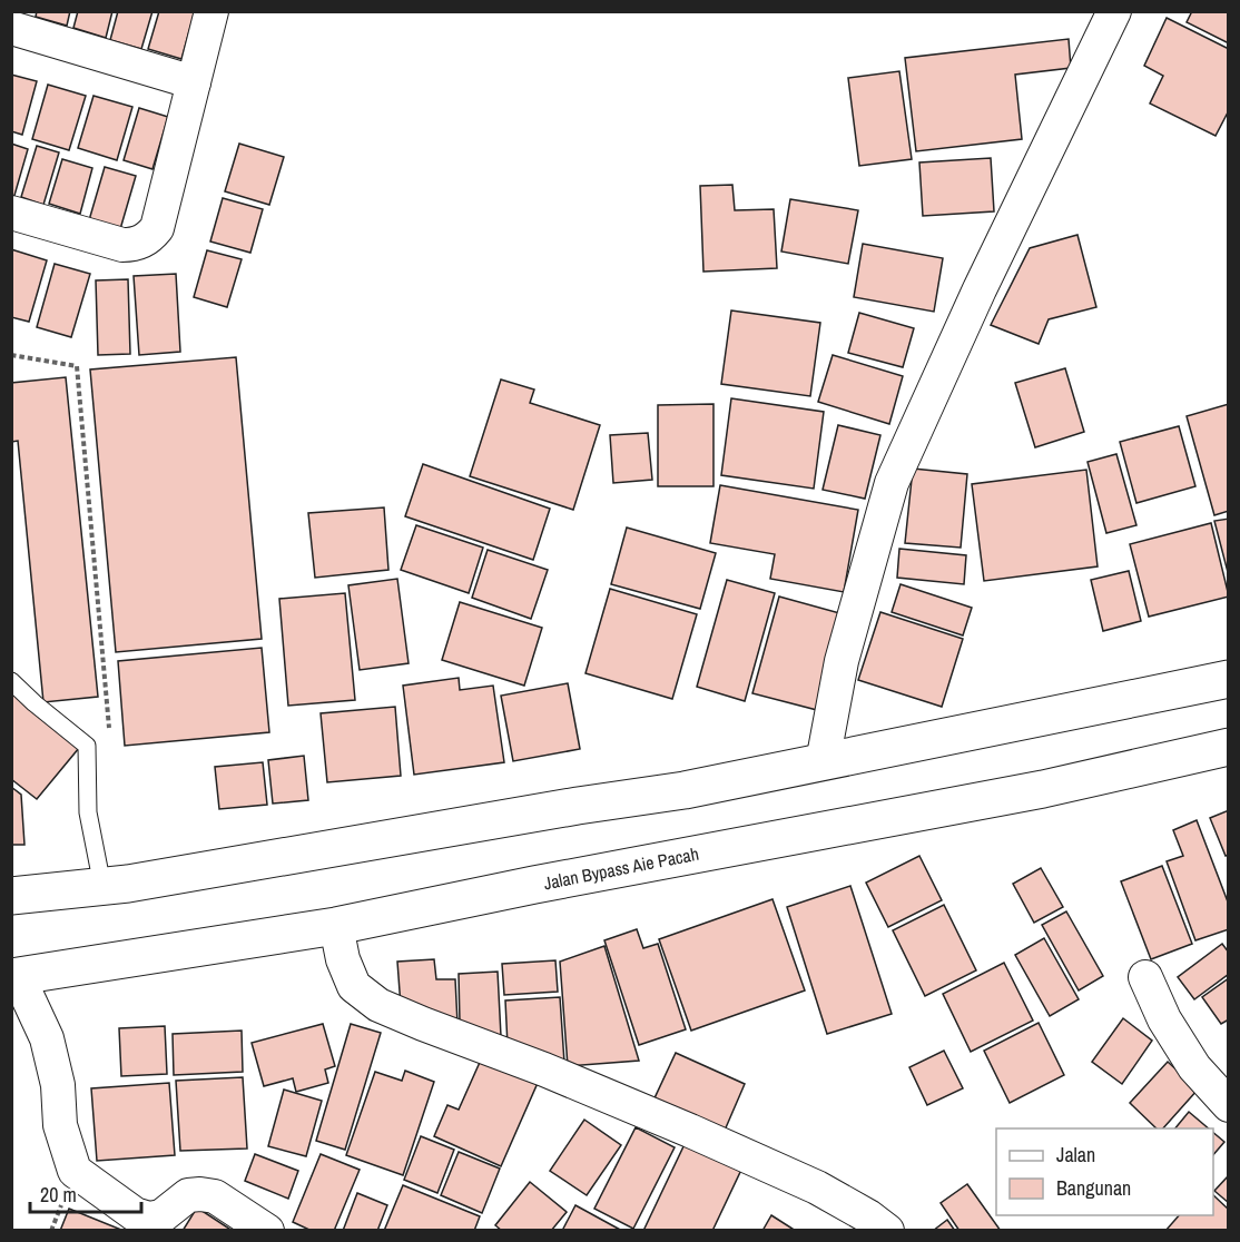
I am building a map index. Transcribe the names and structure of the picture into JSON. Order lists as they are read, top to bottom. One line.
{"streets":{"highway":["Jalan Bypass Aie Pacah"]},"legend":["Jalan","Bangunan"],"scale_bar":"20 m"}
